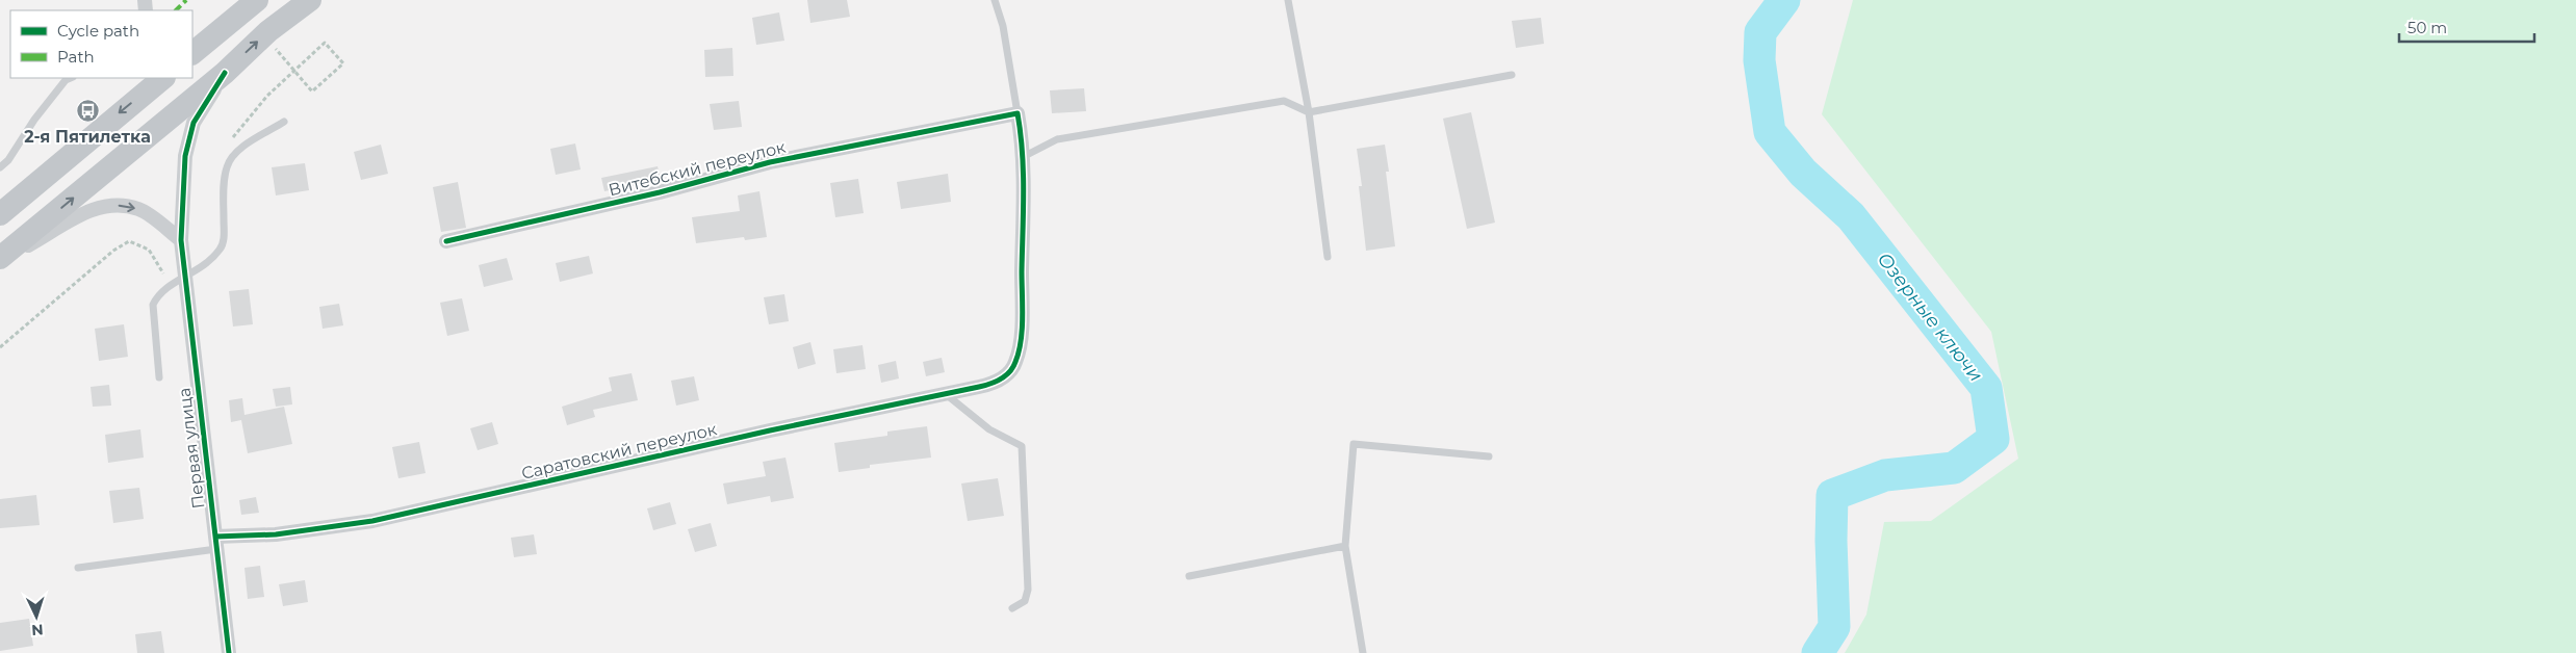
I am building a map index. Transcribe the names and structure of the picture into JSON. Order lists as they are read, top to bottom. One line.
{"streets":{"street":["Витебский переулок","Первая улица","Саратовский переулок"]},"crossings":[["Первая улица","Саратовский переулок"]],"water":["Озерные ключи"],"places":{"bus stop":["2-я Пятилетка"]},"legend":["Cycle path","Path"],"scale_bar":"50 m","north":"bottom"}
